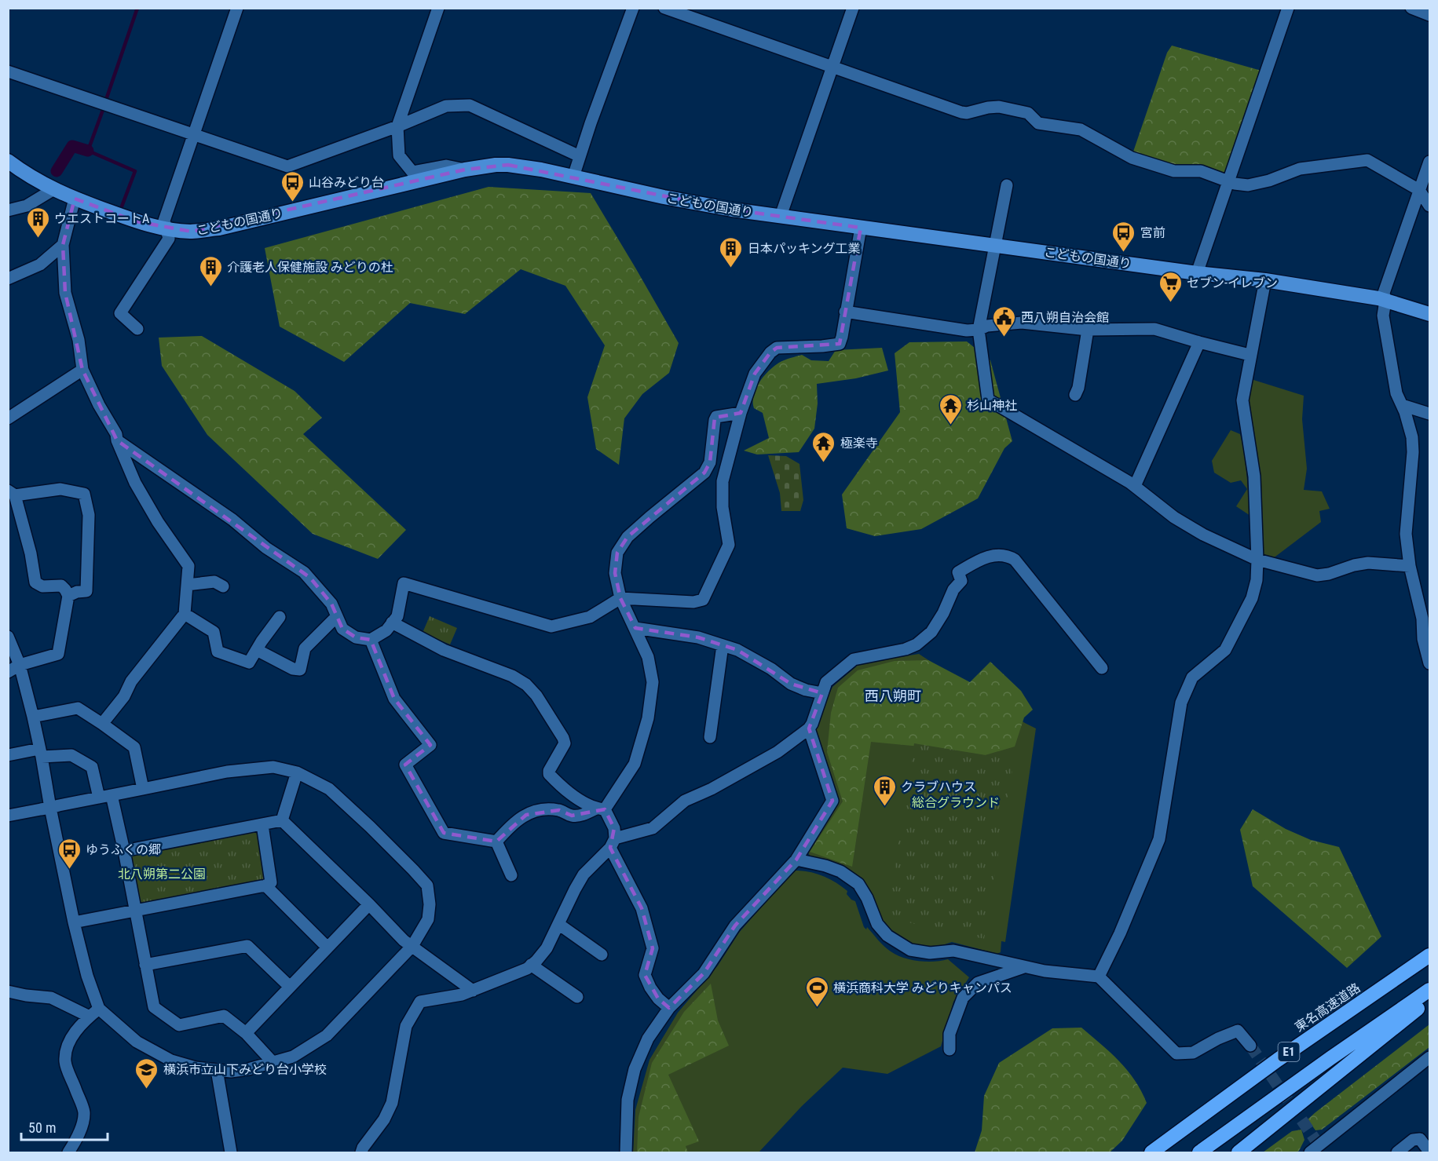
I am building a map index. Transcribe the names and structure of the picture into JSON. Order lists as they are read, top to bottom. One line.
{"streets":{"highway":["東名高速道路","E1"],"main road":["こどもの国通り"]},"districts":["西八朔町"],"parks":["総合グラウンド","北八朔第二公園"],"places":{"bus stop":["山谷みどり台","宮前","ゆうふくの郷"],"building":["ウエストコートA","日本パッキング工業","介護老人保健施設 みどりの杜","クラブハウス"],"supermarket":["セブン-イレブン"],"public building":["西八朔自治会館"],"temple":["杉山神社","極楽寺"],"sports":["横浜商科大学 みどりキャンパス"],"school or university":["横浜市立山下みどり台小学校"]},"scale_bar":"50 m"}
